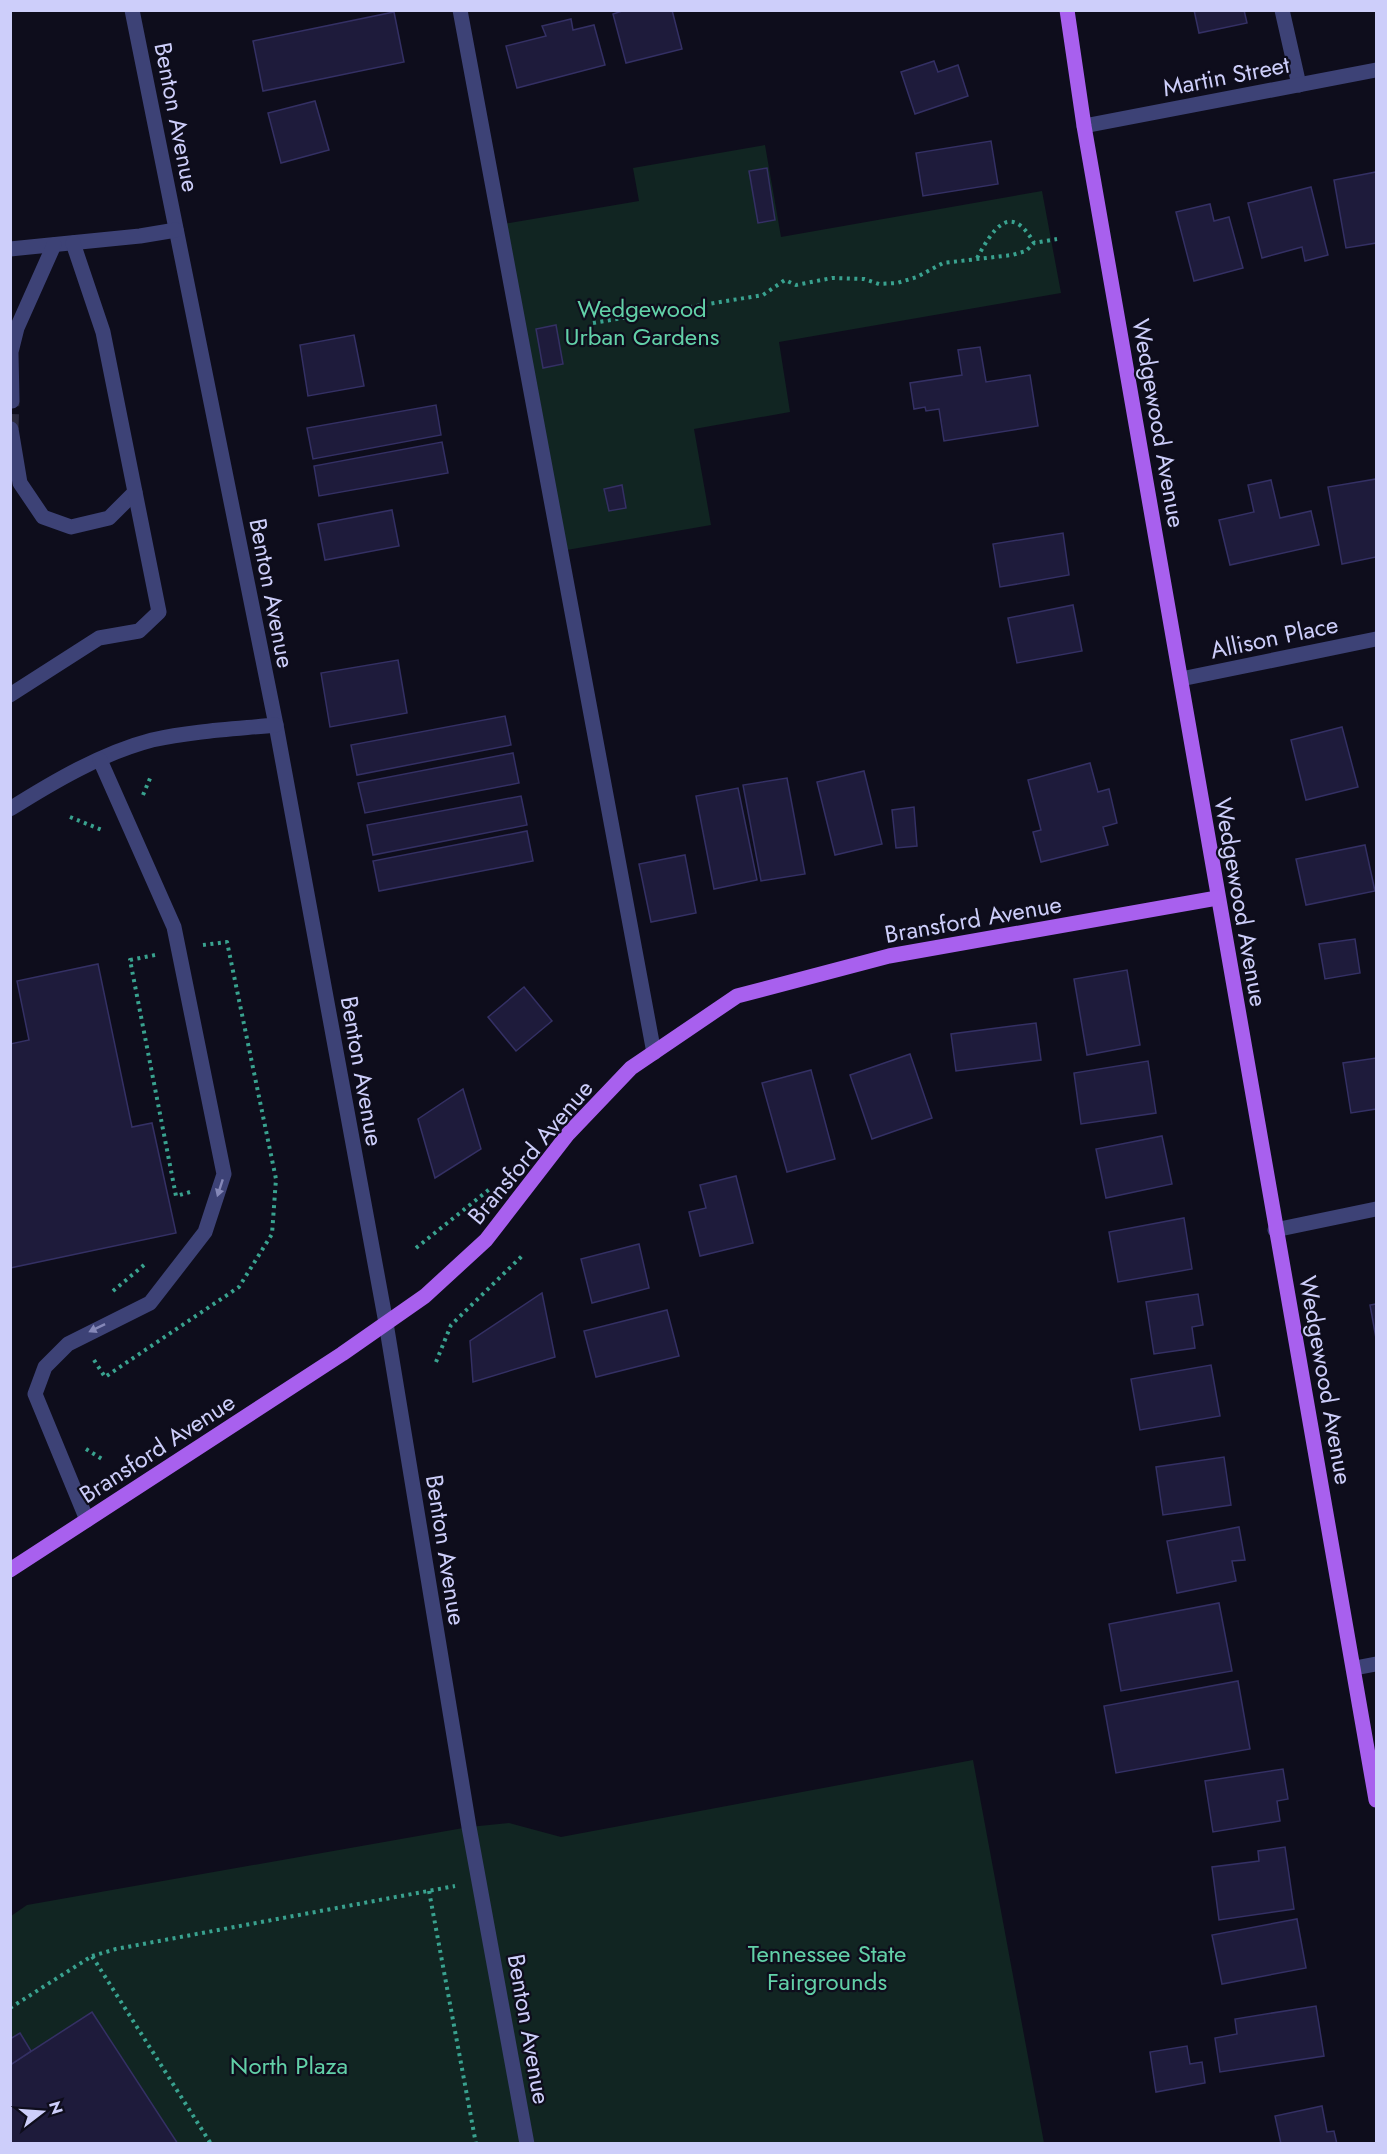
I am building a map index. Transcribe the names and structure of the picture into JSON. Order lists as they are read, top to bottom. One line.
{"streets":{"main road":["Wedgewood Avenue","Bransford Avenue"],"street":["Martin Street","Benton Avenue","Allison Place"]},"crossings":[["Martin Street","Wedgewood Avenue"],["Benton Avenue","Bransford Avenue"],["Wedgewood Avenue","Allison Place"],["Wedgewood Avenue","Bransford Avenue"]],"parks":["Wedgewood Urban Gardens","Tennessee State Fairgrounds","North Plaza"],"north":"right"}
